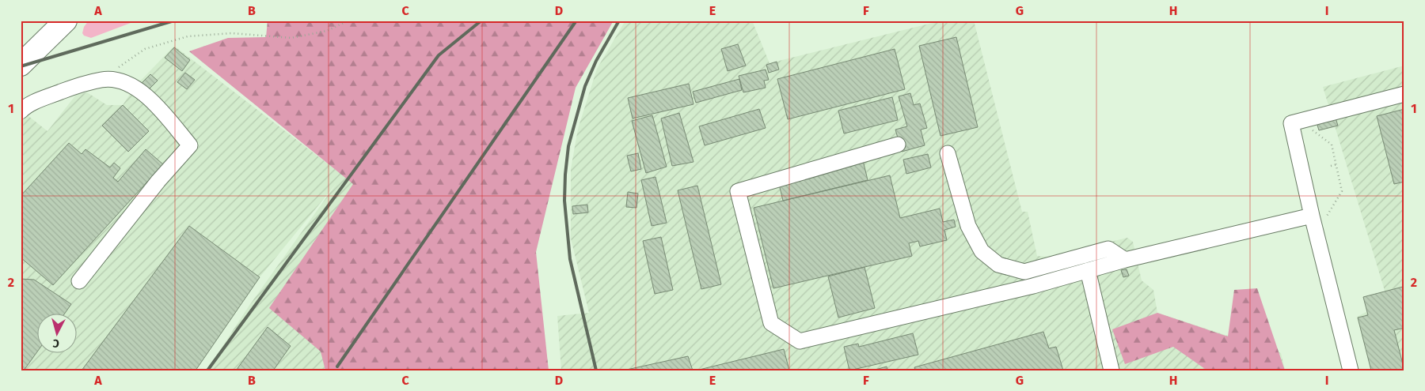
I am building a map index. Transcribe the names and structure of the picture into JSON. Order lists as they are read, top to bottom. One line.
{"north":"bottom","grid":{"columns":["A","B","C","D","E","F","G","H","I"],"rows":["1","2"]}}
